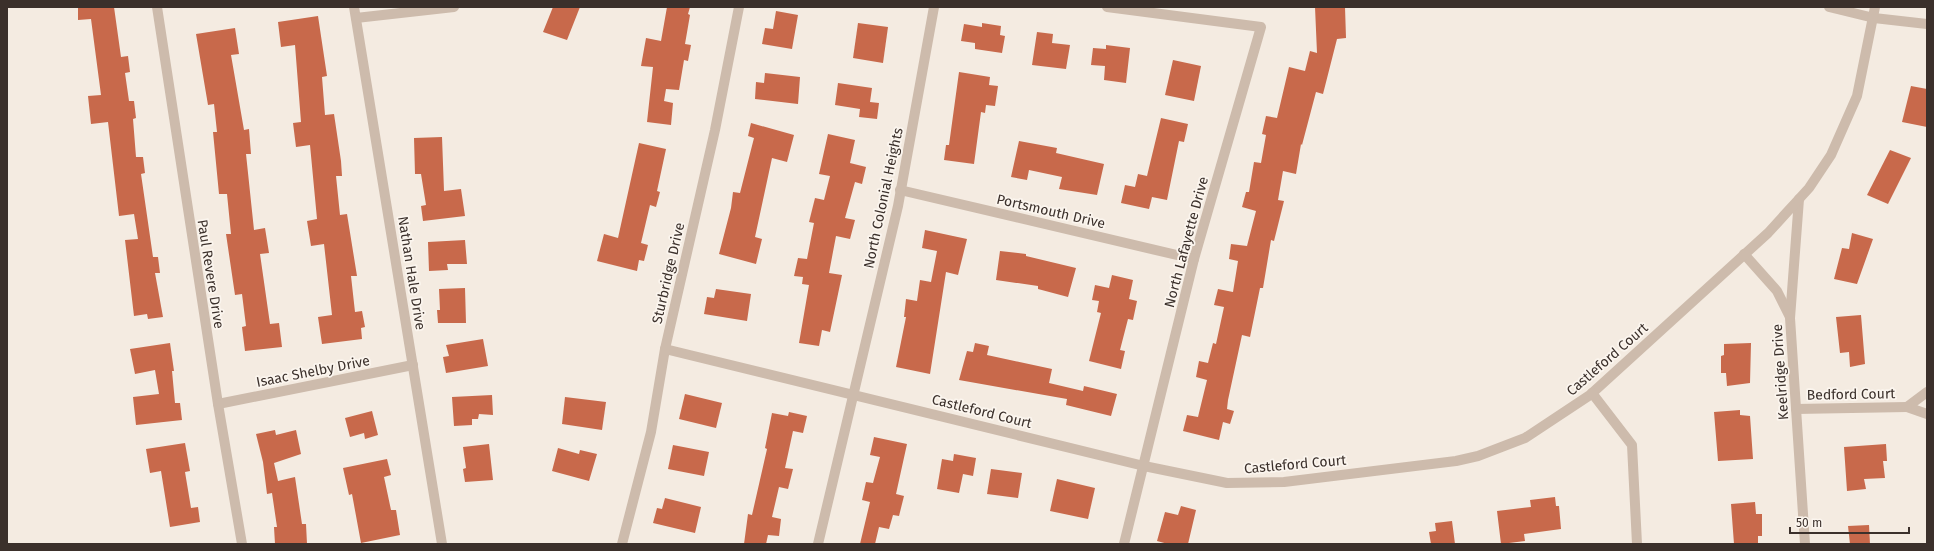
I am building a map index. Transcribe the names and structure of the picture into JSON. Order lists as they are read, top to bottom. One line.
{"streets":{"street":["North Colonial Heights","Portsmouth Drive","North Lafayette Drive","Nathan Hale Drive","Sturbridge Drive","Paul Revere Drive","Castleford Court","Isaac Shelby Drive","Keelridge Drive","Bedford Court"]},"crossings":[["North Colonial Heights","Portsmouth Drive"],["North Colonial Heights","Castleford Court"],["Portsmouth Drive","North Lafayette Drive"],["North Lafayette Drive","Castleford Court"],["Nathan Hale Drive","Isaac Shelby Drive"],["Sturbridge Drive","Castleford Court"],["Paul Revere Drive","Isaac Shelby Drive"],["Castleford Court","Keelridge Drive"],["Keelridge Drive","Bedford Court"]],"scale_bar":"50 m"}
